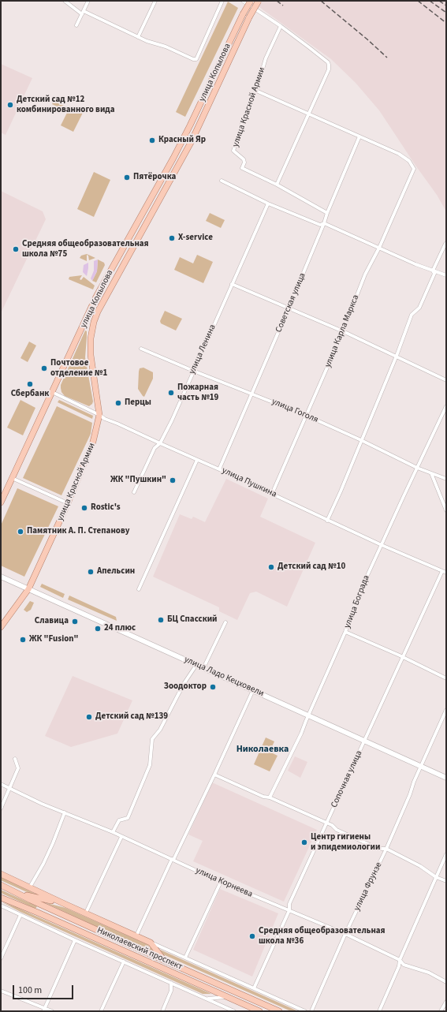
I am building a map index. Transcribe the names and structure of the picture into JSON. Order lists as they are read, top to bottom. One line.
{"streets":{"main road":["улица Копылова","улица Красной Армии","улица Ладо Кецховели","Николаевский проспект"],"street":["Советская улица","улица Карла Маркса","улица Ленина","улица Гоголя","улица Пушкина","улица Бограда","Сопочная улица","улица Корнеева","улица Фрунзе"]},"crossings":[["улица Копылова","улица Красной Армии"],["улица Копылова","улица Пушкина"],["улица Красной Армии","улица Пушкина"],["улица Красной Армии","улица Ладо Кецховели"],["Советская улица","улица Карла Маркса"],["Советская улица","улица Гоголя"],["Советская улица","улица Пушкина"],["улица Карла Маркса","улица Гоголя"],["улица Карла Маркса","улица Пушкина"],["улица Ленина","улица Гоголя"],["улица Ленина","улица Пушкина"],["улица Гоголя","улица Бограда"],["улица Пушкина","улица Бограда"],["улица Пушкина","Сопочная улица"],["улица Бограда","улица Ладо Кецховели"],["улица Ладо Кецховели","Сопочная улица"],["улица Ладо Кецховели","улица Фрунзе"],["Сопочная улица","улица Корнеева"],["улица Корнеева","улица Фрунзе"]],"districts":["Николаевка"],"places":["Детский сад №12 комбинированного вида","Красный Яр","Пятёрочка","X-service","Средняя общеобразовательная школа №75","Почтовое отделение №1","Сбербанк","Пожарная часть №19","Перцы","ЖК \"Пушкин\"","Rostic's","Памятник А. П. Степанову","Детский сад №10","Апельсин","БЦ Спасский","Славица","24 плюс","ЖК \"Fusion\"","Зоодоктор","Детский сад №139","Центр гигиены и эпидемиологии","Средняя общеобразовательная школа №36"],"scale_bar":"100 m"}
